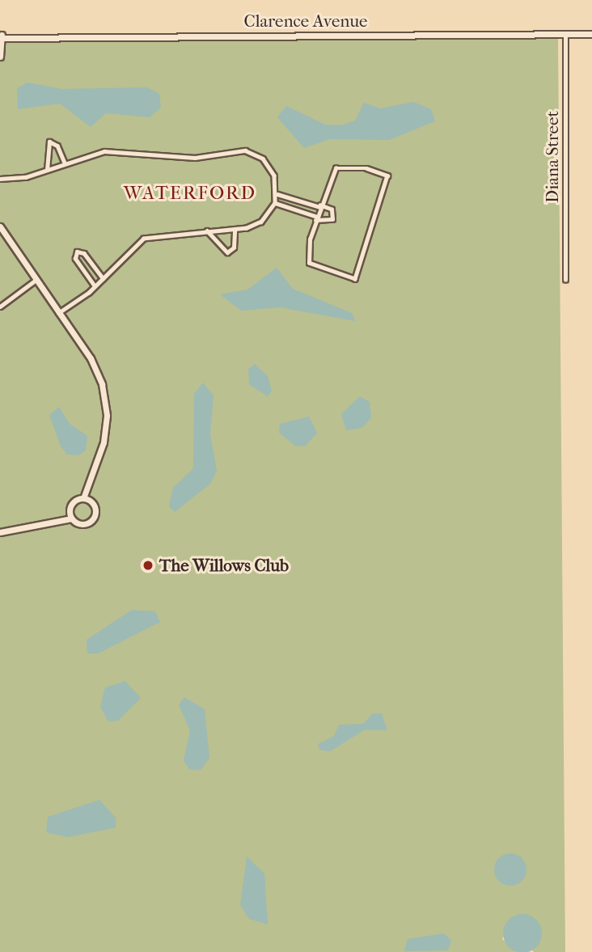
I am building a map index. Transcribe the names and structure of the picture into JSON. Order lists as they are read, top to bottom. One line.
{"streets":{"street":["Clarence Avenue","Diana Street"]},"crossings":[["Clarence Avenue","Diana Street"]],"districts":["WATERFORD"],"places":["The Willows Club"]}
